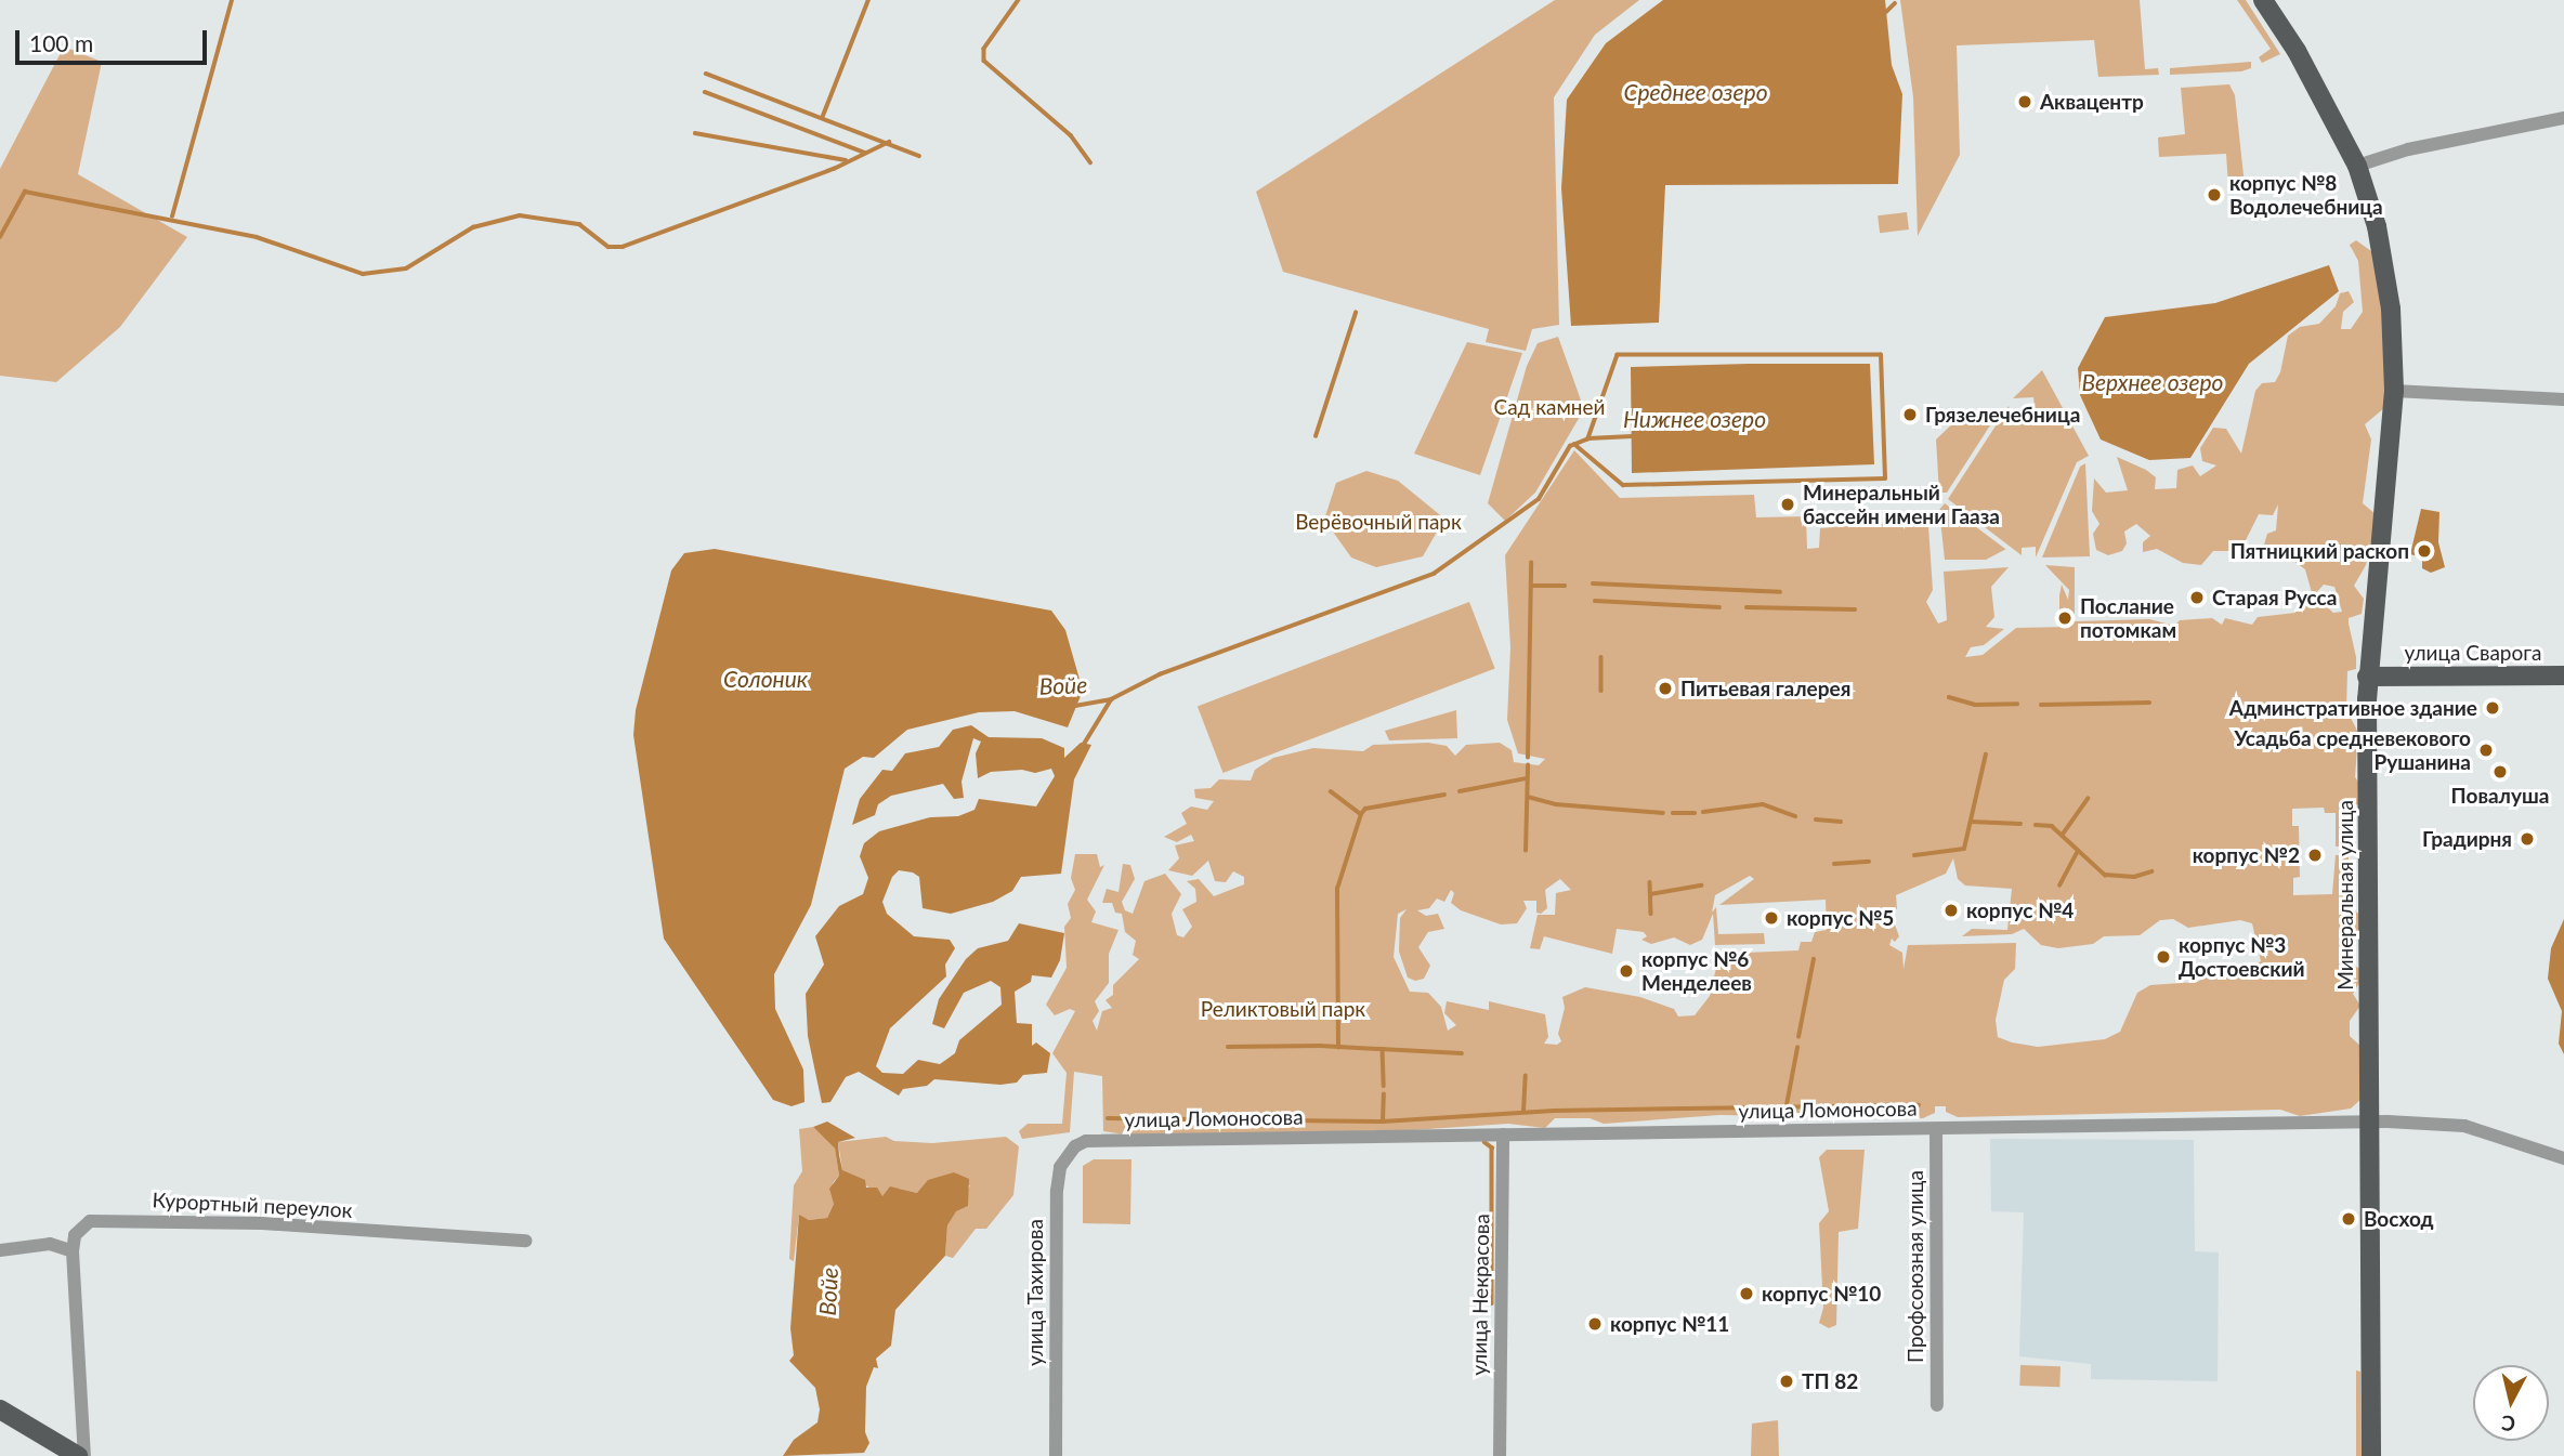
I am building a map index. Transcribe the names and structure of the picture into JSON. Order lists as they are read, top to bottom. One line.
{"streets":{"main road":["улица Сварога","Минеральная улица"],"street":["улица Ломоносова","Курортный переулок","Профсоюзная улица","улица Тахирова","улица Некрасова"]},"crossings":[["улица Сварога","Минеральная улица"],["Минеральная улица","улица Ломоносова"],["улица Ломоносова","Профсоюзная улица"],["улица Ломоносова","улица Тахирова"],["улица Ломоносова","улица Некрасова"]],"water":["Среднее озеро","Верхнее озеро","Нижнее озеро","Солоник","Войе"],"parks":["Сад камней","Верёвочный парк","Реликтовый парк"],"places":["Аквацентр","корпус №8 Водолечебница","Грязелечебница","Минеральный бассейн имени Гааза","Пятницкий раскоп","Старая Русса","Послание потомкам","Питьевая галерея","Админстративное здание","Усадьба средневекового Рушанина","Повалуша","Градирня","корпус №2","корпус №4","корпус №5","корпус №3 Достоевский","корпус №6 Менделеев","Восход","корпус №10","корпус №11","ТП 82"],"scale_bar":"100 m","north":"bottom"}
